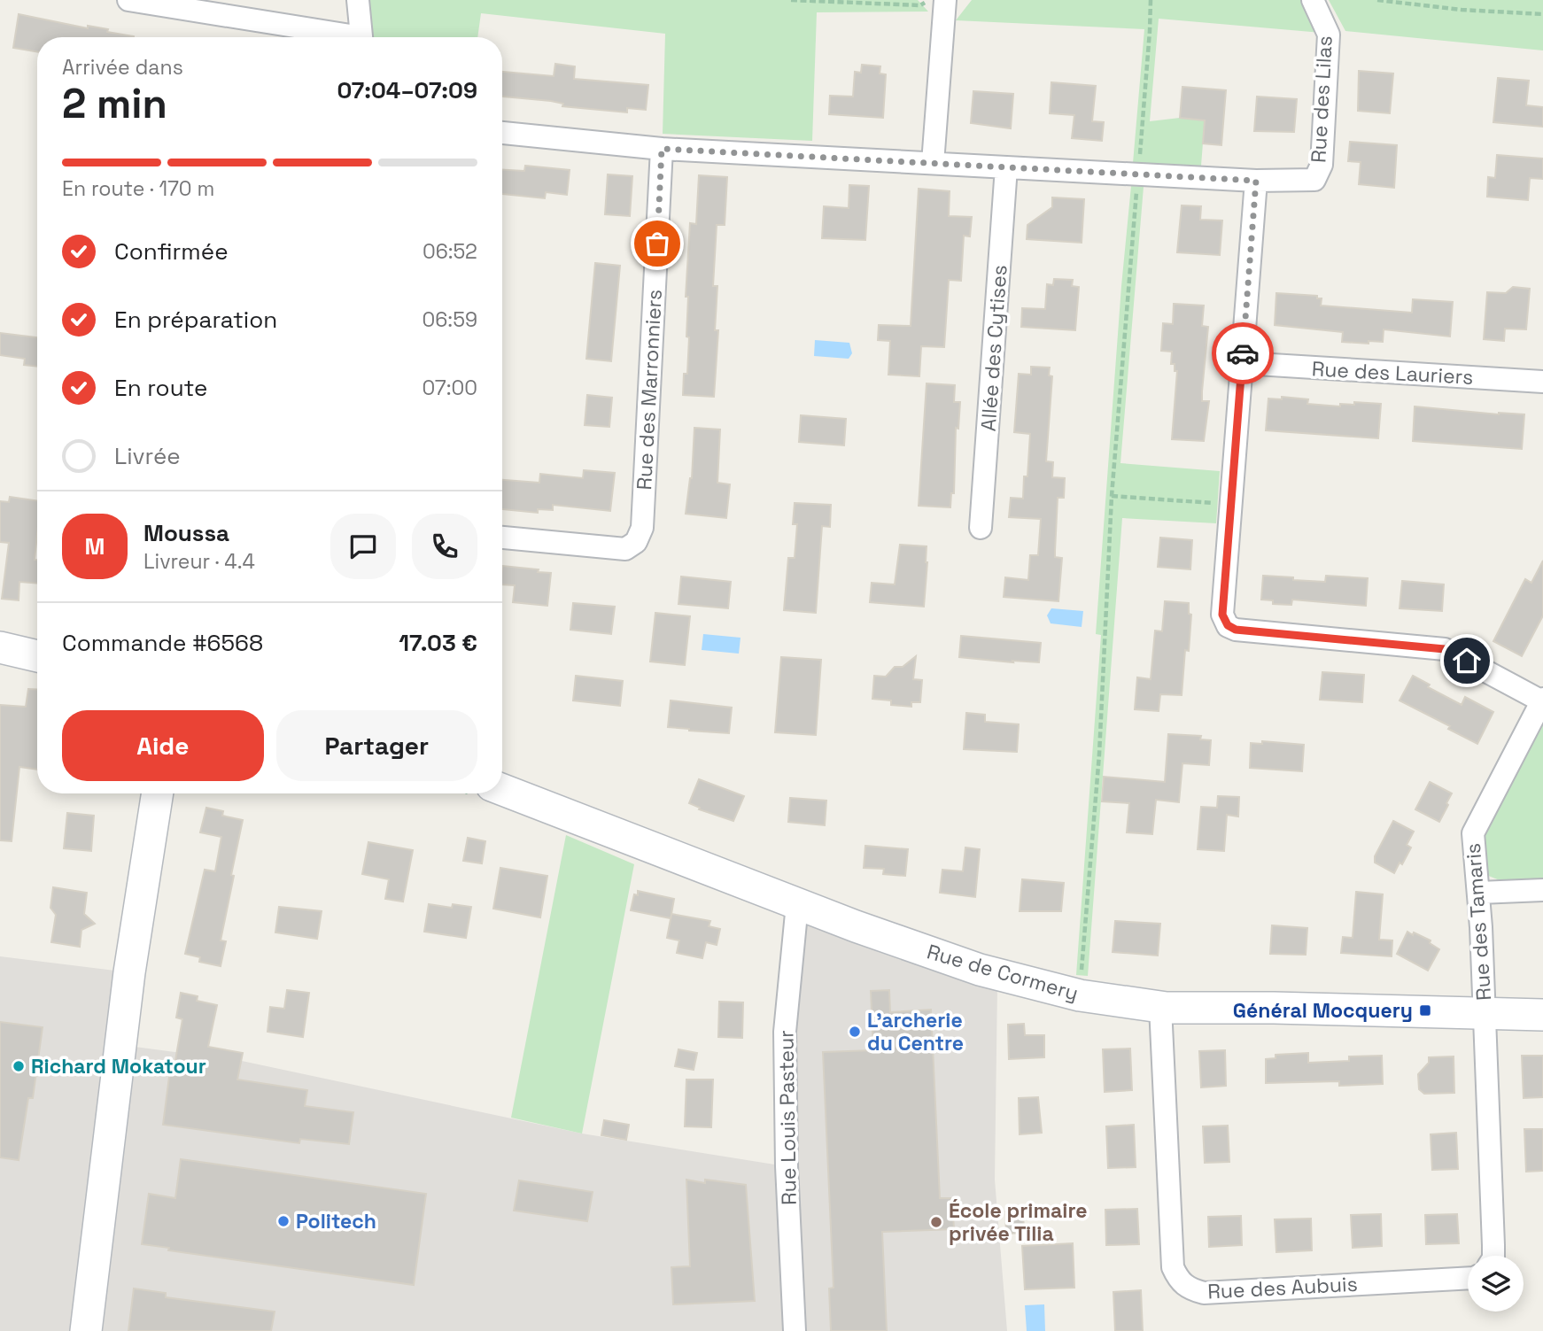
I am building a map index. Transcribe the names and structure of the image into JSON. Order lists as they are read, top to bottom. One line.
{"streets":{"main road":["Rue de Cormery"],"street":["Rue des Lilas","Allée des Cytises","Rue des Lauriers","Rue des Marronniers","Rue des Tamaris","Rue Louis Pasteur","Rue des Aubuis"]},"crossings":[["Rue des Lilas","Allée des Cytises"],["Rue des Lilas","Rue des Marronniers"],["Rue des Tamaris","Rue de Cormery"],["Rue de Cormery","Rue Louis Pasteur"],["Rue de Cormery","Rue des Aubuis"]],"places":{"transit":["Général Mocquery"],"other":["L'archerie du Centre","Richard Mokatour","Politech","École primaire privée Tilia"]},"page":{"heading":["2 min","Arrivée dans","07:04–07:09"],"panel":["Moussa","Livreur · 4.4","Commande #6568","17.03 €"],"bar":"En route · 170 m","list":[["Confirmée","06:52"],["En préparation","06:59"],["En route","07:00"],"Livrée"],"round":"M","buttons":["Aide","Partager"]}}
